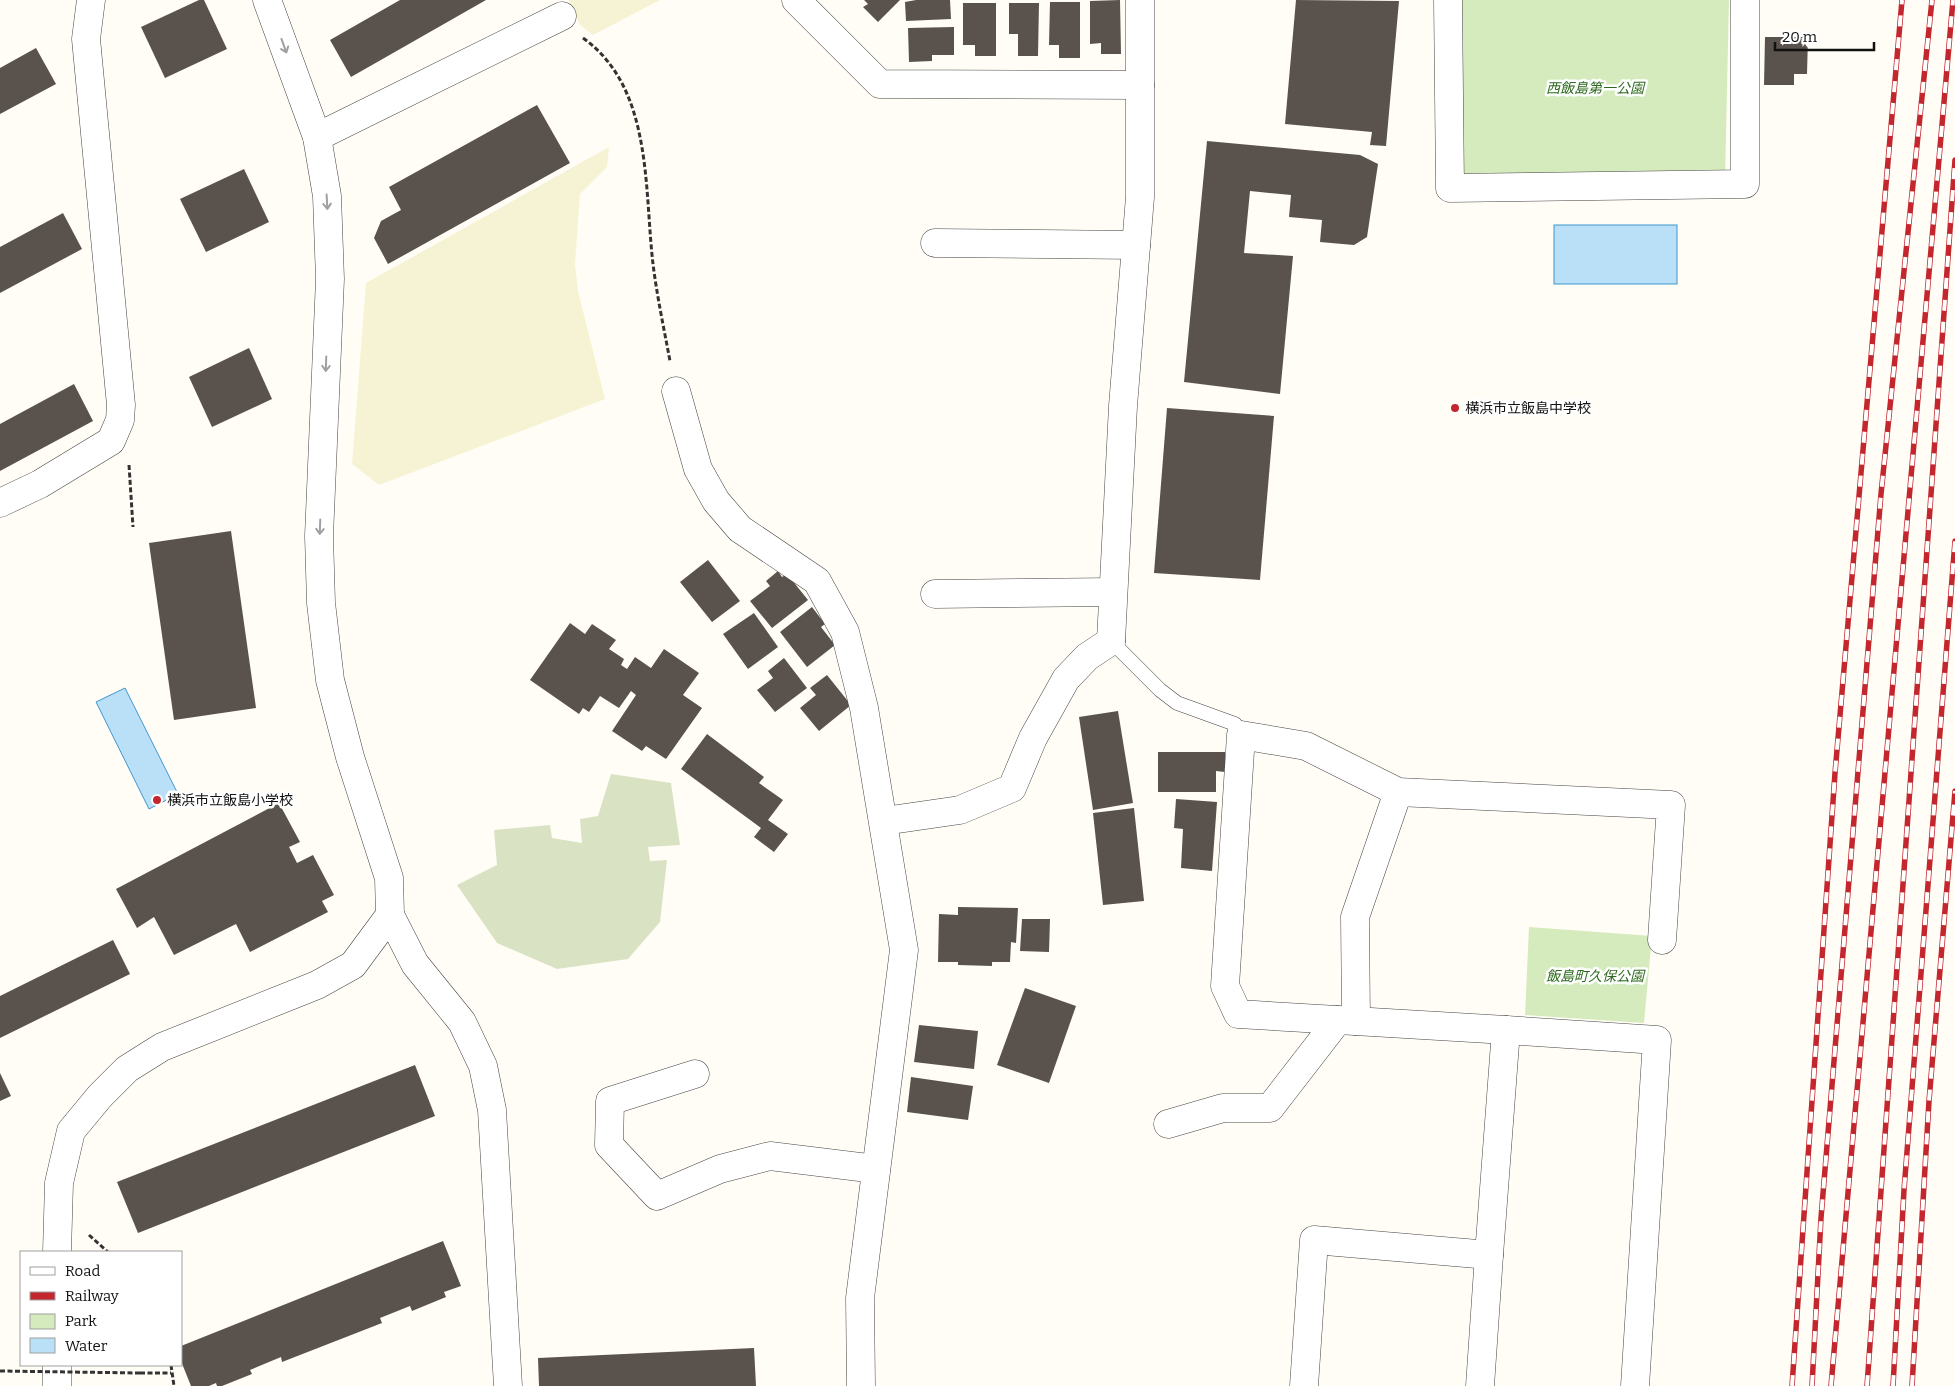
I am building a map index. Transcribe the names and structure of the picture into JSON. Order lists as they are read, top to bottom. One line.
{"parks":["西飯島第一公園","飯島町久保公園"],"places":["横浜市立飯島中学校","横浜市立飯島小学校"],"legend":["Road","Railway","Park","Water"],"scale_bar":"20 m"}
